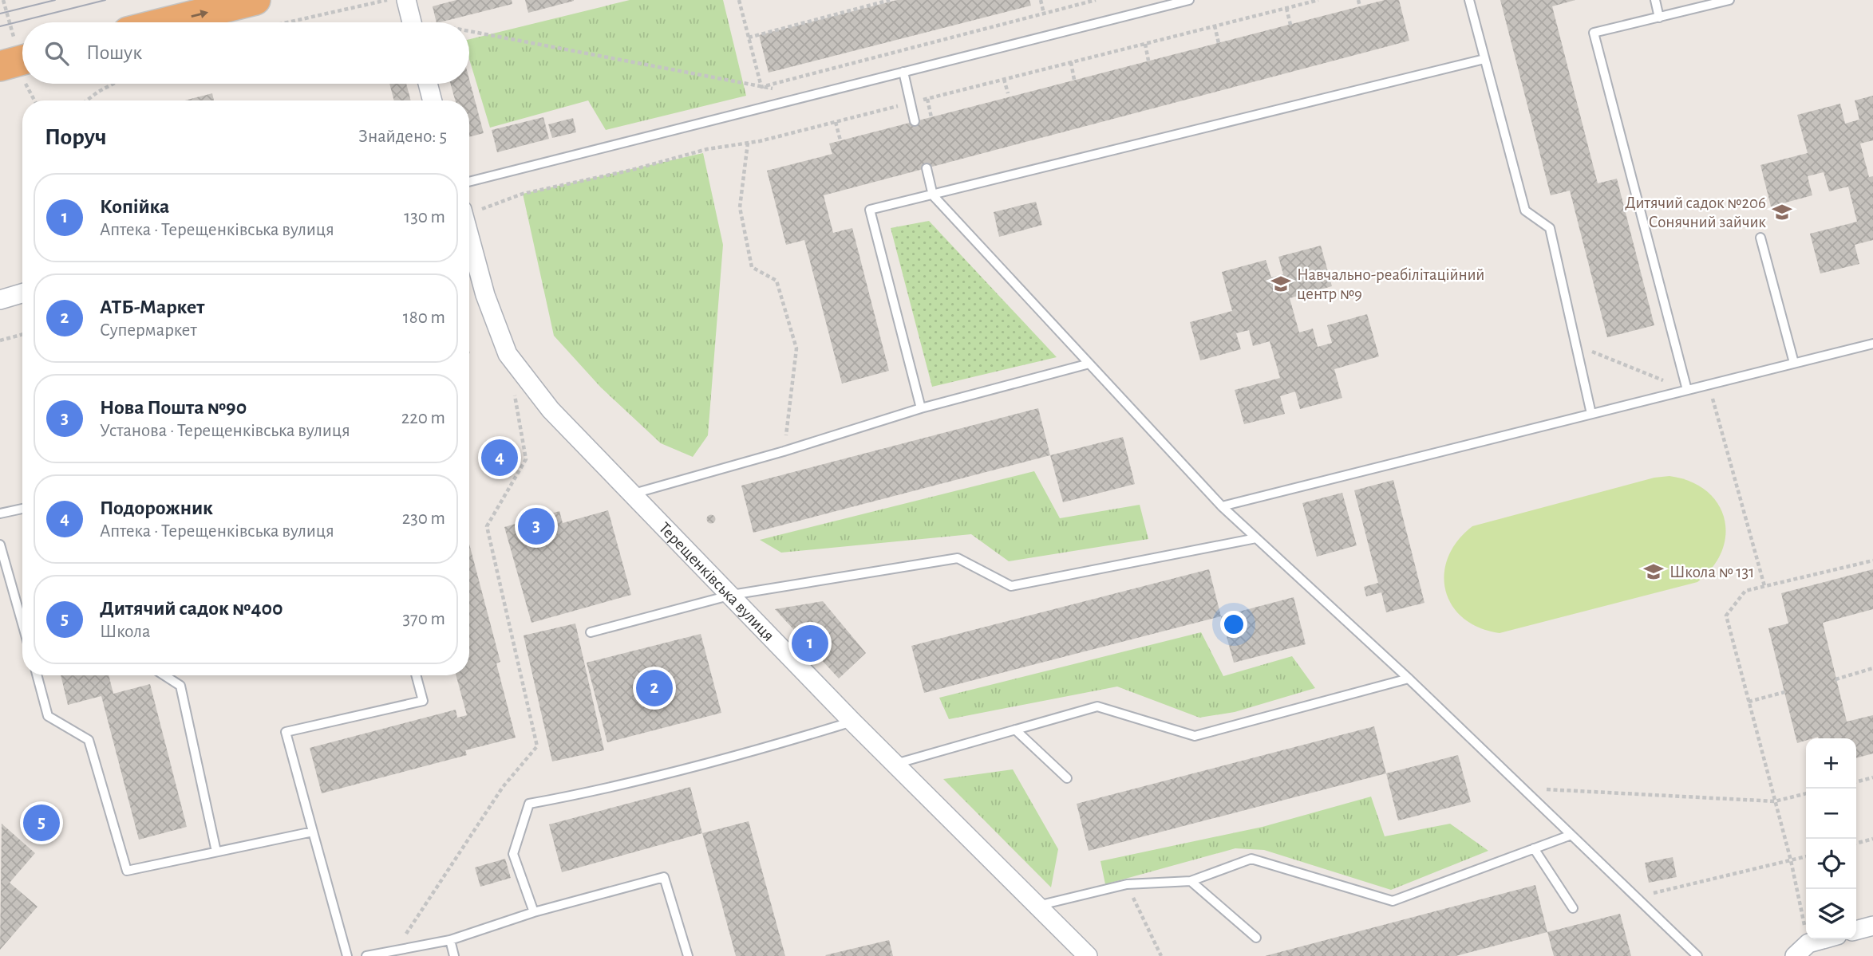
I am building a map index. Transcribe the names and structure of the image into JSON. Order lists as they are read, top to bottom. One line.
{"streets":{"street":["Терещенківська вулиця"]},"places":{"school or university":["Дитячий садок №206 Сонячний зайчик","Навчально-реабілітаційний центр №9","Школа № 131"]},"page":{"search":"Пошук","heading":["Поруч","Знайдено: 5"],"list":[{"mark":"1","name":"Копійка","note":"Аптека · Терещенківська вулиця","value":"130 m"},{"mark":"2","name":"АТБ-Маркет","note":"Супермаркет","value":"180 m"},{"mark":"3","name":"Нова Пошта №90","note":"Установа · Терещенківська вулиця","value":"220 m"},{"mark":"4","name":"Подорожник","note":"Аптека · Терещенківська вулиця","value":"230 m"},{"mark":"5","name":"Дитячий садок №400","note":"Школа","value":"370 m"}],"pins":["4","3","1","2","5"],"map_buttons":["+","−"]}}
